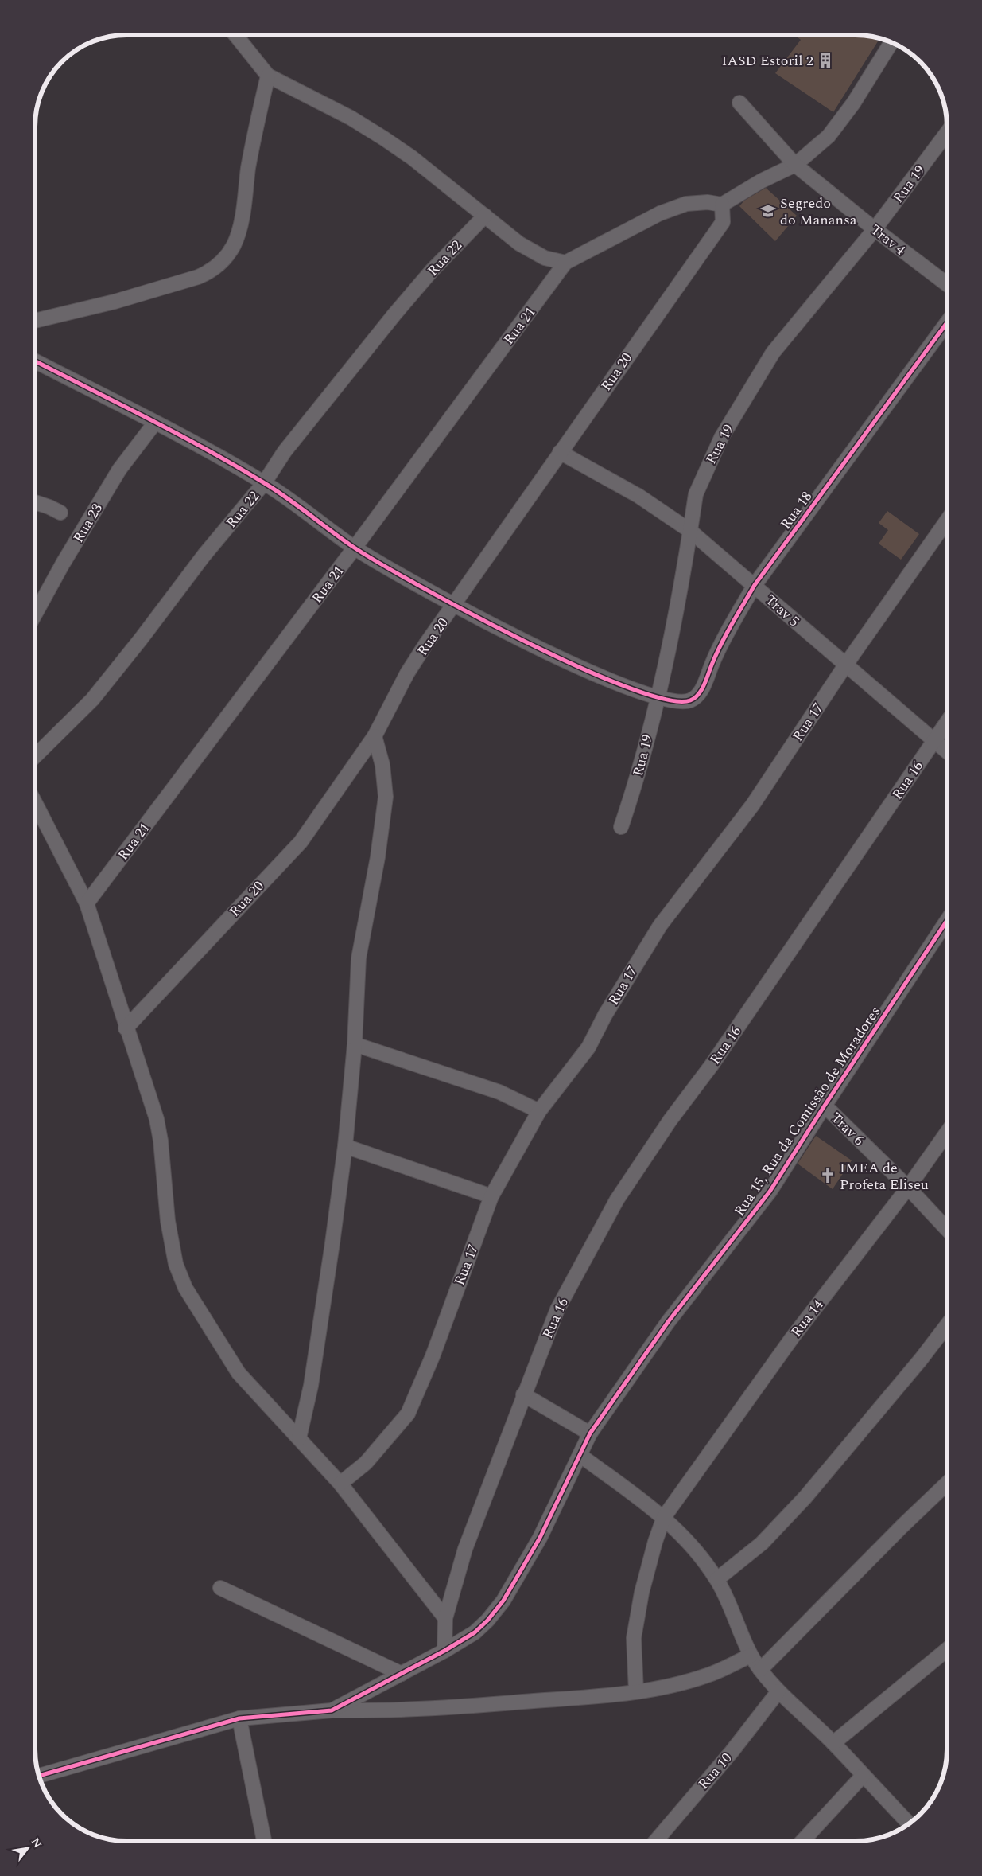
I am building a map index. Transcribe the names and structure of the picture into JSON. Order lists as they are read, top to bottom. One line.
{"streets":{"street":["Rua 19","Trav 4","Rua 22","Rua 21","Rua 20","Rua 18","Rua 23","Trav 5","Rua 17","Rua 16","Rua 15, Rua da Comissão de Moradores","Trav 6","Rua 14","Rua 10"]},"crossings":[["Rua 19","Trav 4"],["Rua 19","Rua 18"],["Rua 19","Trav 5"],["Rua 22","Rua 18"],["Rua 21","Rua 18"],["Rua 20","Rua 18"],["Rua 20","Trav 5"],["Rua 18","Rua 23"],["Rua 18","Trav 5"],["Trav 5","Rua 17"],["Trav 5","Rua 16"],["Rua 16","Rua 15, Rua da Comissão de Moradores"],["Rua 15, Rua da Comissão de Moradores","Trav 6"],["Trav 6","Rua 14"]],"places":{"building":["IASD Estoril 2"],"school or university":["Segredo do Manansa"],"church":["IMEA de Profeta Eliseu"]},"north":"top right"}
